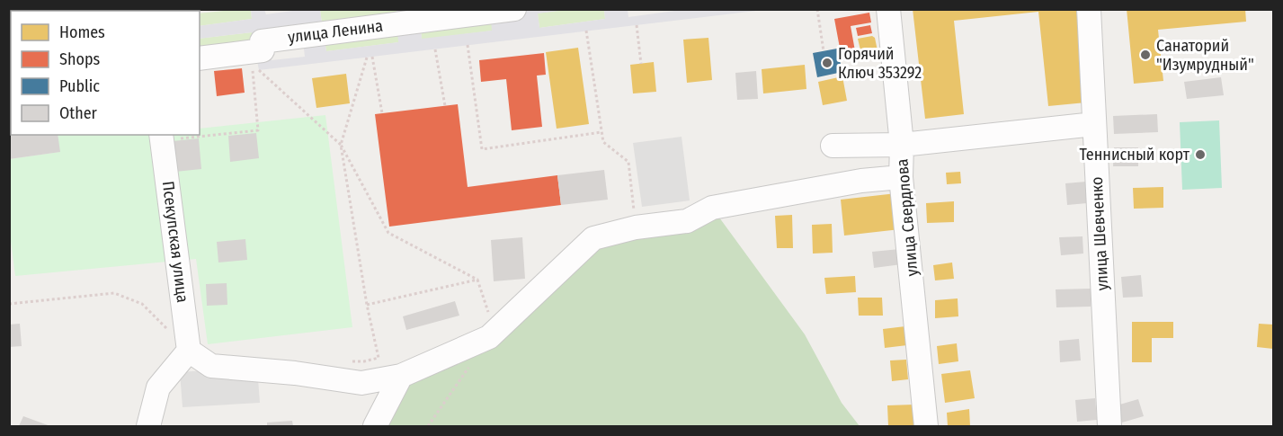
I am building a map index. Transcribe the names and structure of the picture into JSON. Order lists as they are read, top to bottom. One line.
{"streets":{"street":["улица Ленина","улица Свердлова","улица Шевченко","Псекупская улица"]},"places":["Санаторий \"Изумрудный\"","Горячий Ключ 353292","Теннисный корт"],"legend":["Homes","Shops","Public","Other"]}
